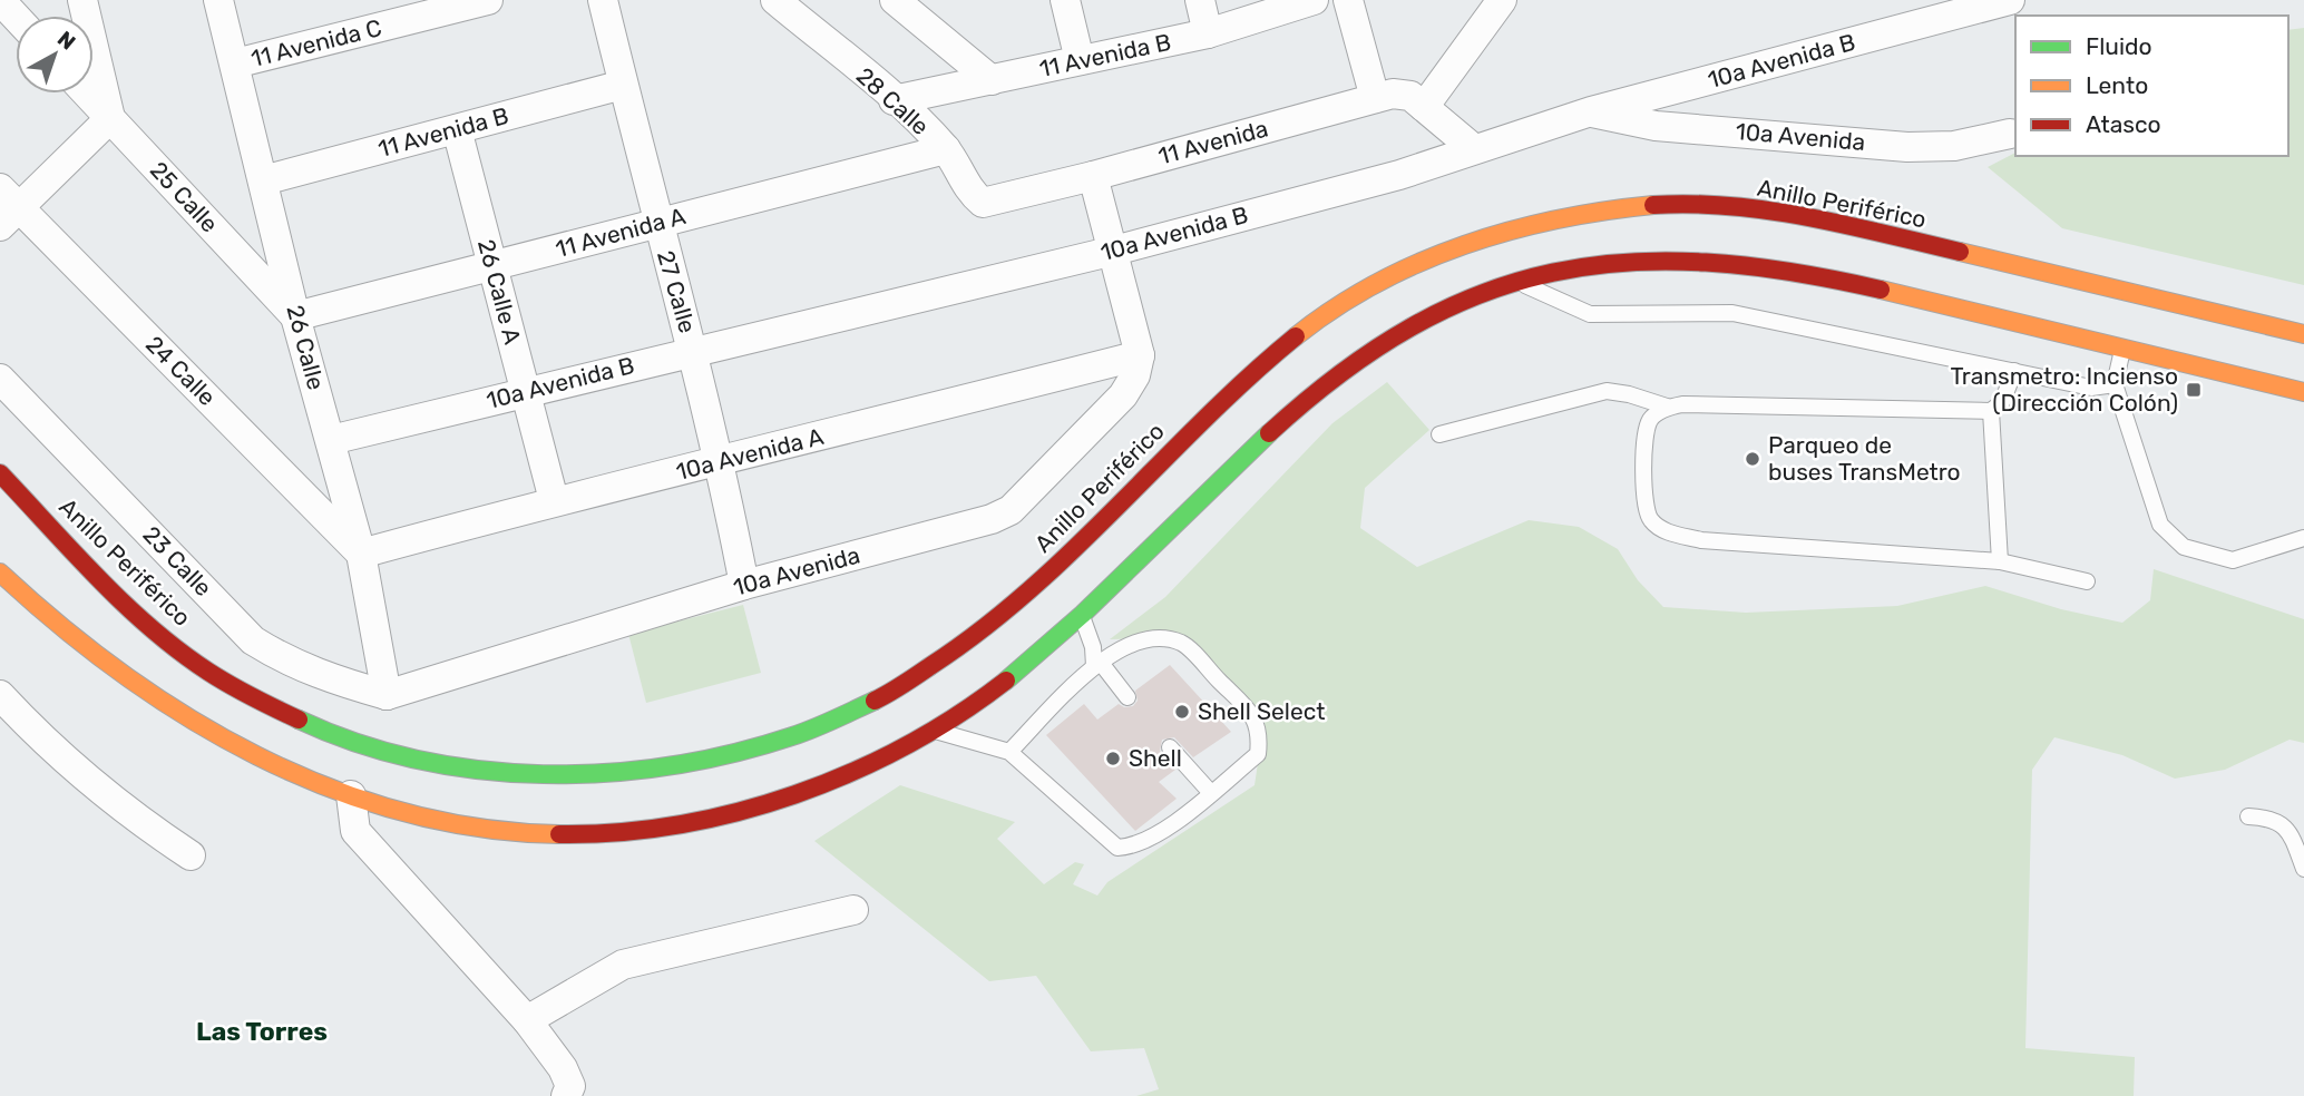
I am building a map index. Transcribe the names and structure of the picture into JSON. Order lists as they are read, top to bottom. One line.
{"streets":{"highway":["Anillo Periférico"],"street":["11 Avenida C","11 Avenida B","10a Avenida B","28 Calle","10a Avenida","11 Avenida","25 Calle","11 Avenida A","26 Calle A","27 Calle","26 Calle","24 Calle","10a Avenida A","23 Calle"]},"crossings":[["11 Avenida C","26 Calle"],["11 Avenida B","28 Calle"],["11 Avenida B","26 Calle A"],["11 Avenida B","27 Calle"],["11 Avenida B","26 Calle"],["10a Avenida B","10a Avenida"],["10a Avenida B","26 Calle A"],["10a Avenida B","27 Calle"],["10a Avenida B","26 Calle"],["28 Calle","11 Avenida"],["28 Calle","11 Avenida A"],["10a Avenida","27 Calle"],["10a Avenida","26 Calle"],["10a Avenida","10a Avenida A"],["10a Avenida","23 Calle"],["25 Calle","11 Avenida A"],["25 Calle","26 Calle"],["11 Avenida A","26 Calle A"],["11 Avenida A","27 Calle"],["11 Avenida A","26 Calle"],["26 Calle A","10a Avenida A"],["27 Calle","10a Avenida A"],["26 Calle","24 Calle"],["26 Calle","10a Avenida A"],["26 Calle","23 Calle"],["24 Calle","10a Avenida A"]],"districts":["Las Torres"],"places":{"transit":["Transmetro: Incienso (Dirección Colón)"],"other":["Parqueo de buses TransMetro","Shell Select","Shell"]},"legend":["Fluido","Lento","Atasco"],"north":"top right"}
